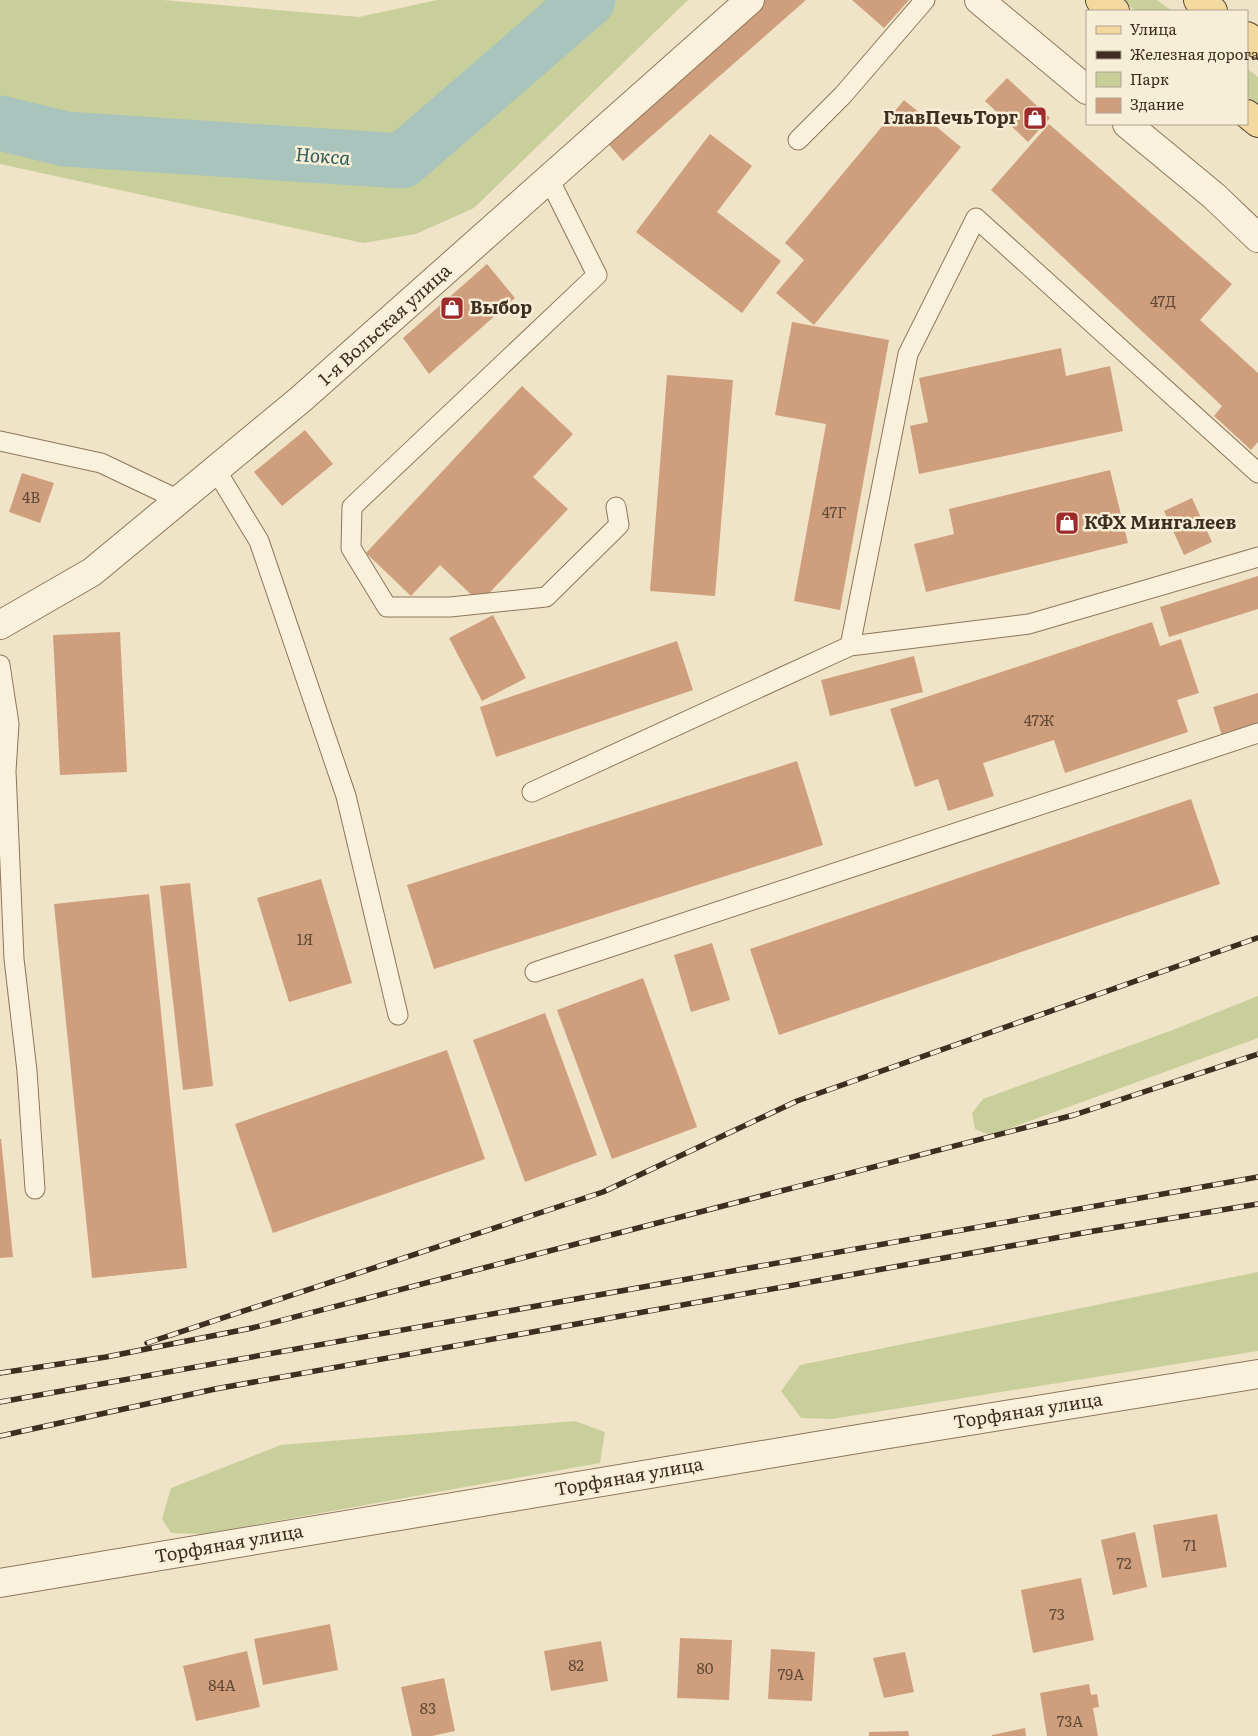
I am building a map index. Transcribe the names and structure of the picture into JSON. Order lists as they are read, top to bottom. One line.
{"streets":{"street":["1-я Вольская улица","Торфяная улица"]},"water":["Нокса"],"places":{"shop":["ГлавПечьТорг","Выбор","КФХ Мингалеев"]},"house_numbers":["47Д","4В","47Г","47Ж","1Я","71","72","73","82","80","79А","84А","83","73А"],"legend":["Улица","Железная дорога","Парк","Здание"]}
